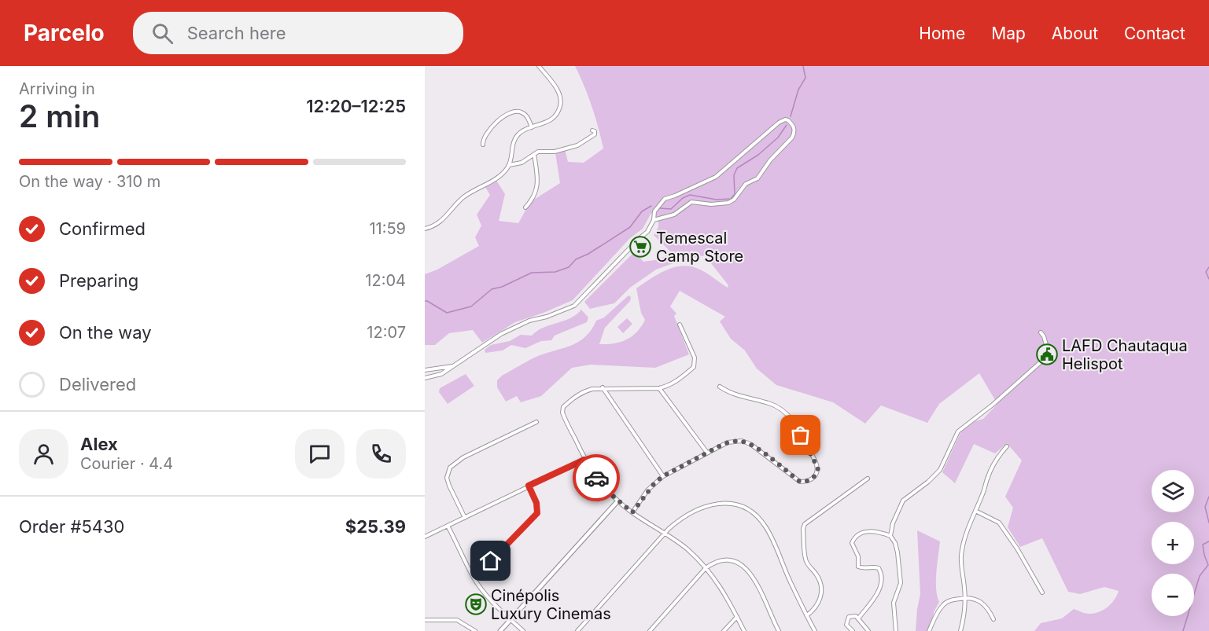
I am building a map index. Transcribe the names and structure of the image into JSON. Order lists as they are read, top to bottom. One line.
{"places":{"supermarket":["Temescal Camp Store"],"public building":["LAFD Chautaqua Helispot"],"theatre":["Cinépolis Luxury Cinemas"]},"page":{"header":"Parcelo","search":"Search here","nav":["Home","Map","About","Contact"],"heading":["2 min","Arriving in","12:20–12:25"],"panel":["Alex","Courier · 4.4","Order #5430","$25.39"],"bar":"On the way · 310 m","list":[["Confirmed","11:59"],["Preparing","12:04"],["On the way","12:07"],"Delivered"],"map_buttons":["+","−"]}}
